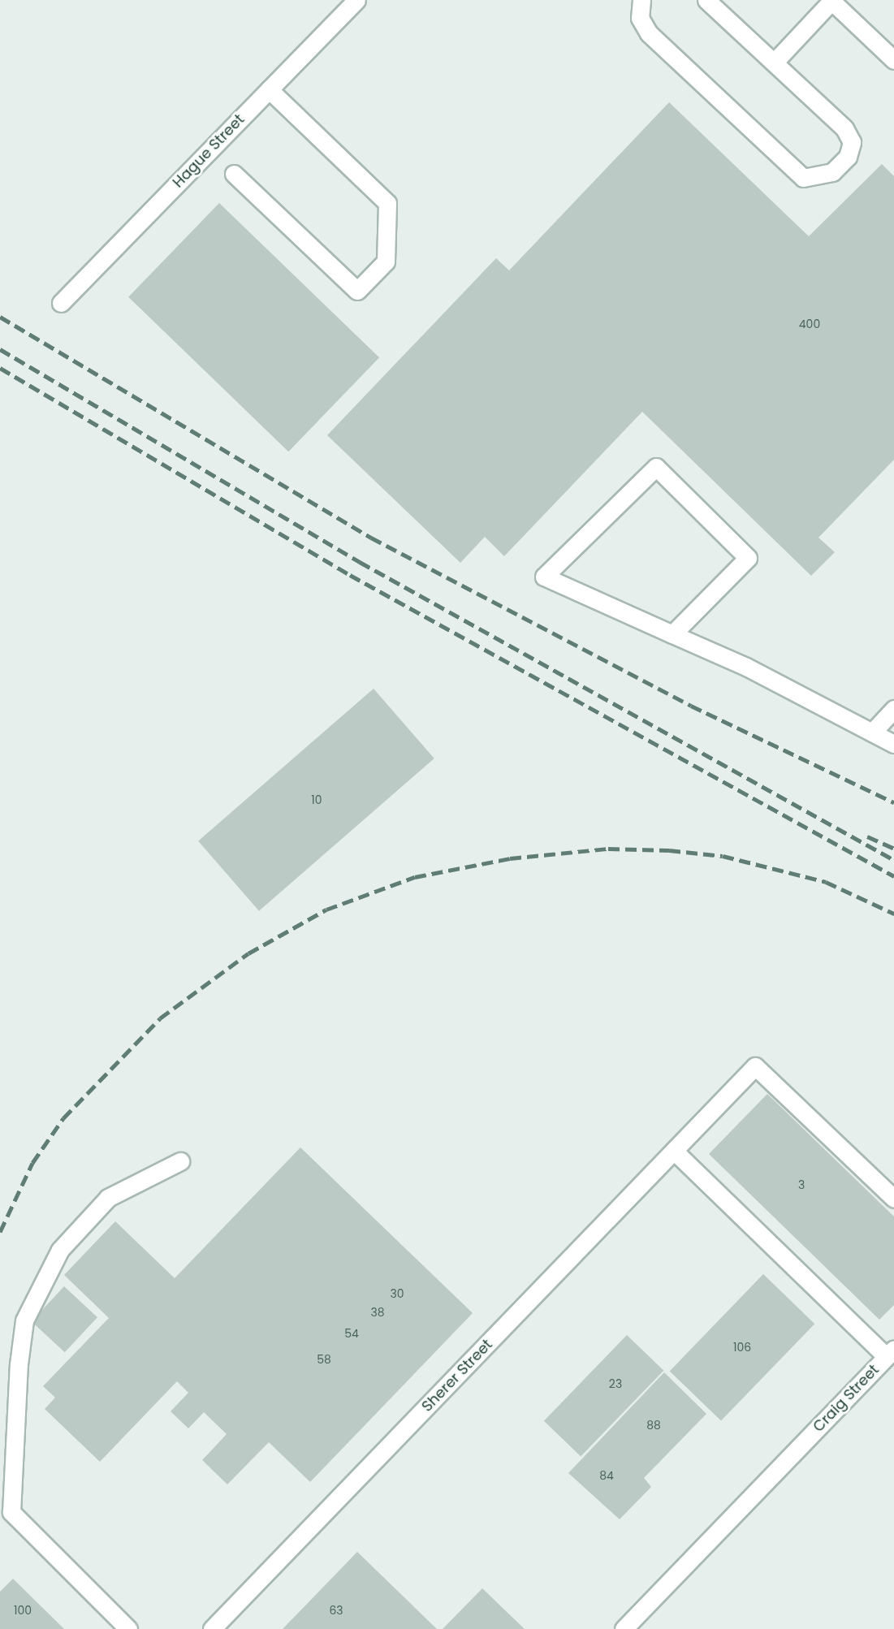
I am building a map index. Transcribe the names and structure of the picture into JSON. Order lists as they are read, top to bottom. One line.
{"streets":{"street":["Hague Street","Sherer Street","Craig Street"]},"crossings":[["Sherer Street","Craig Street"]],"house_numbers":["400","10","3","30","38","54","106","58","23","88","84","100","63"]}
